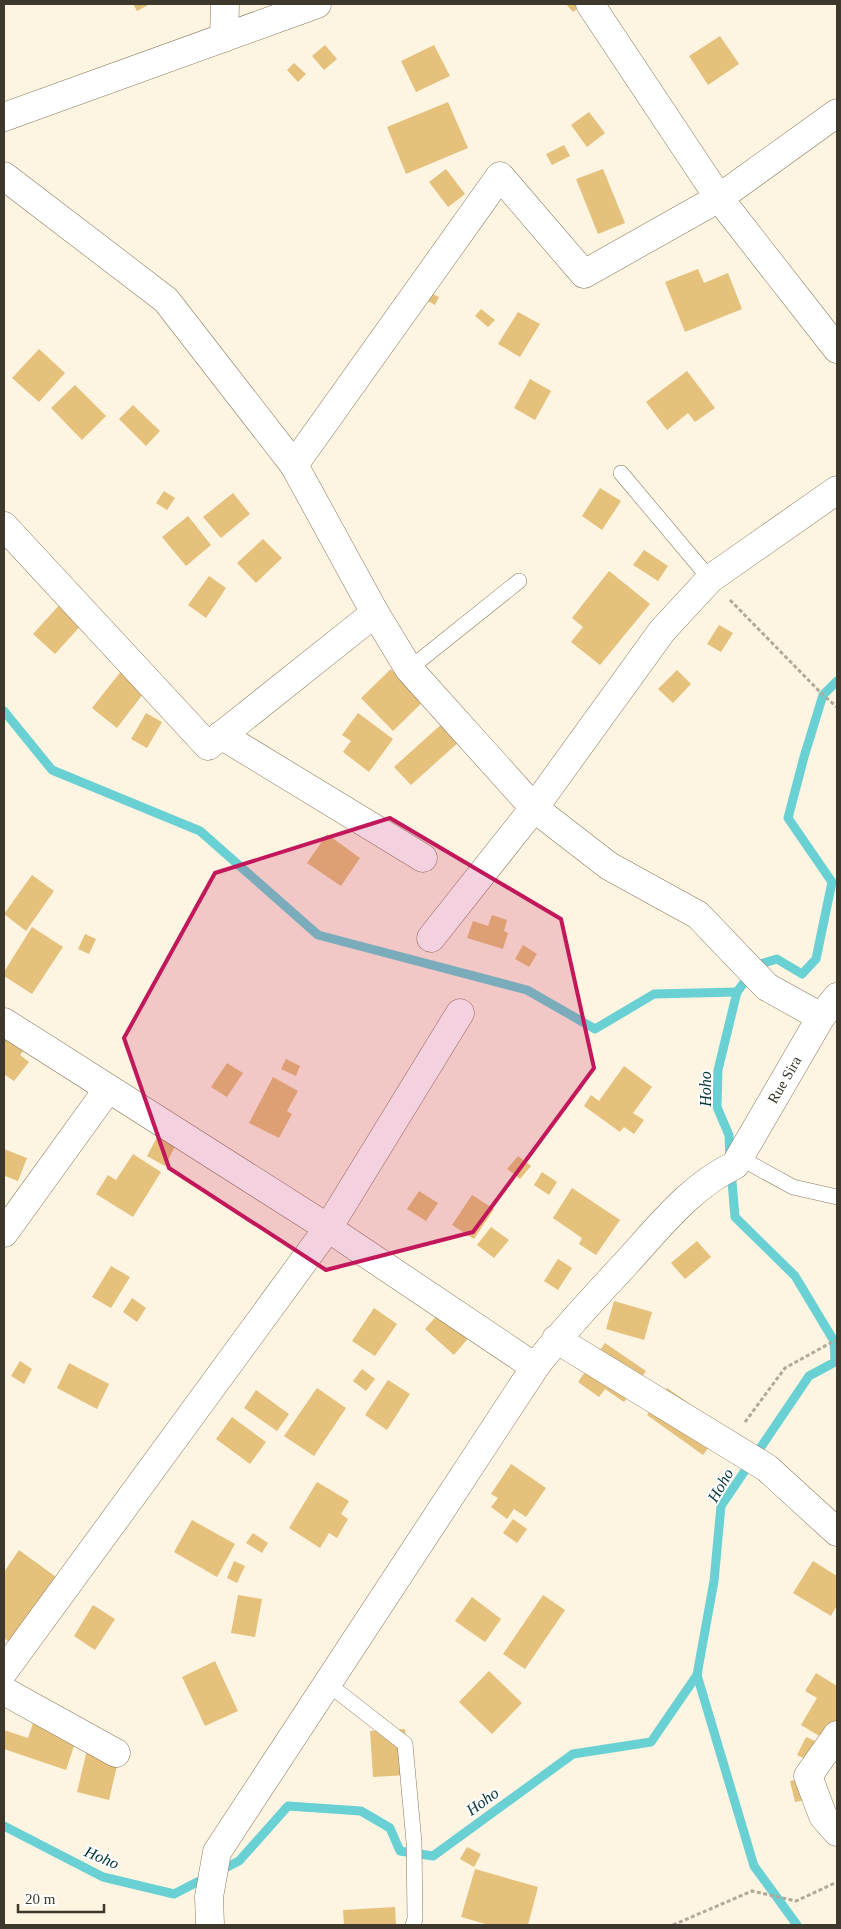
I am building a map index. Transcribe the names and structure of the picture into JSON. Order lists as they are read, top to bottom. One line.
{"streets":{"street":["Rue Sira"]},"water":["Hoho"],"scale_bar":"20 m"}
